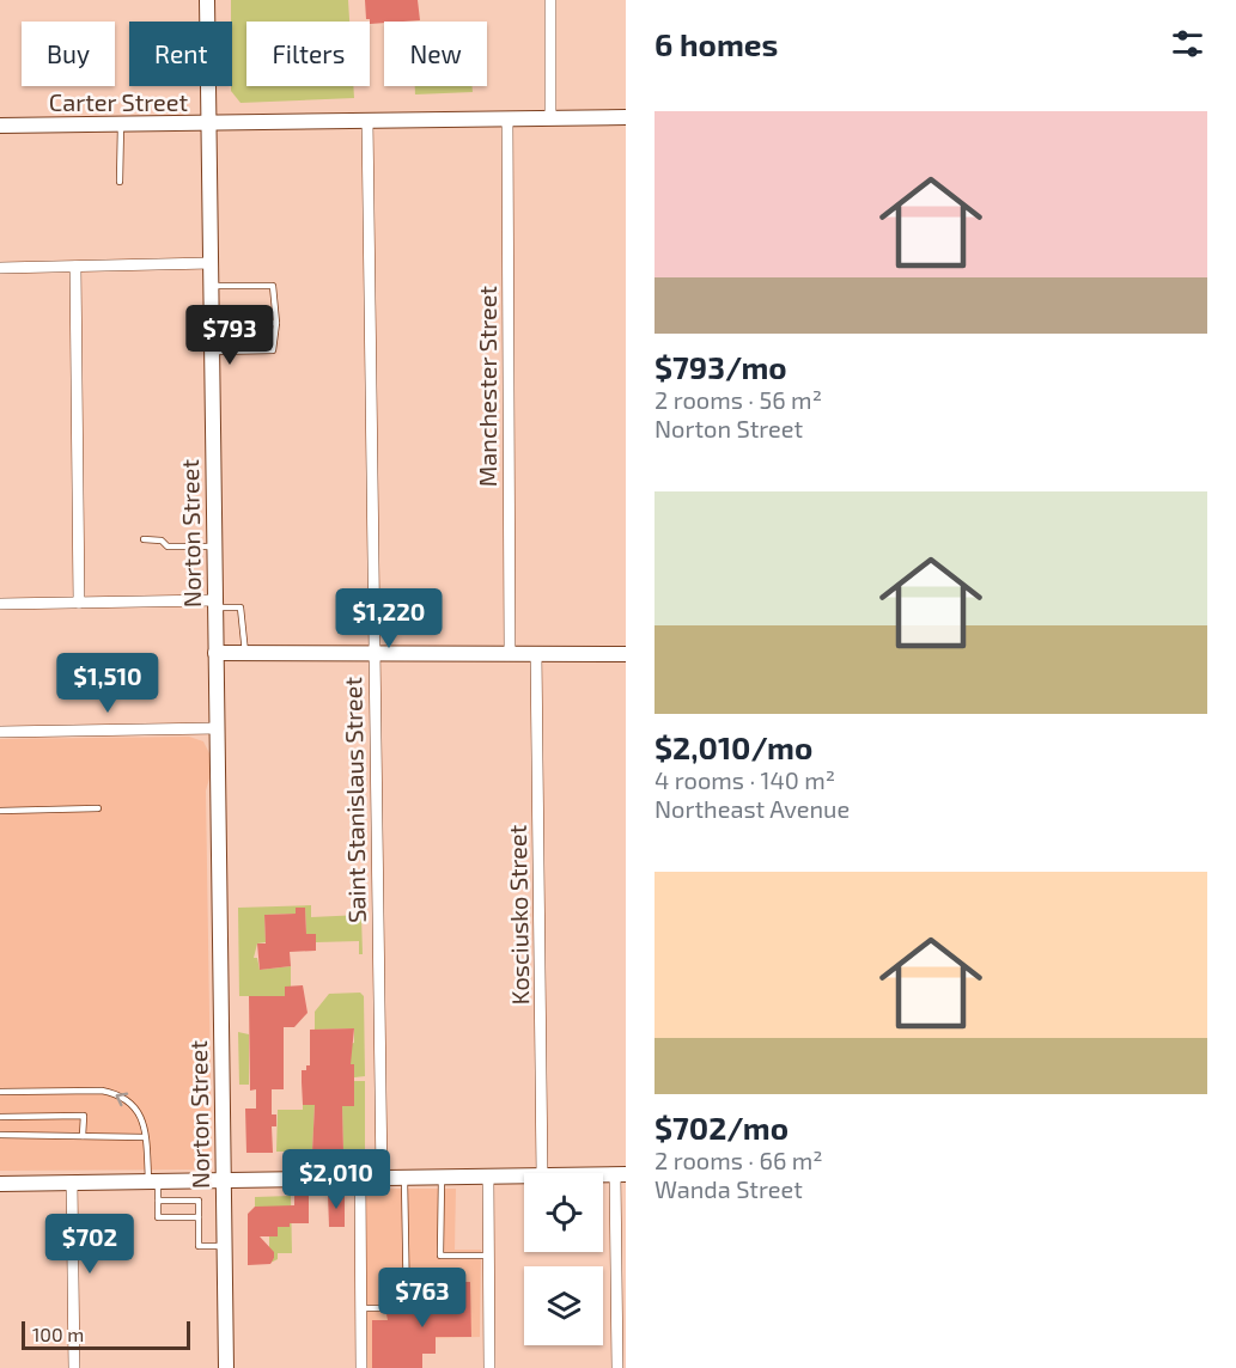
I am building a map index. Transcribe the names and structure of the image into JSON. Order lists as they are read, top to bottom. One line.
{"streets":{"main road":["Carter Street","Norton Street"],"street":["Manchester Street","Saint Stanislaus Street","Kosciusko Street"]},"crossings":[["Carter Street","Manchester Street"],["Carter Street","Norton Street"],["Carter Street","Saint Stanislaus Street"]],"scale_bar":"100 m","page":{"heading":"6 homes","chip":["Buy","Rent","Filters","New"],"list":[{"name":"$793/mo","note":"2 rooms · 56 m² · Norton Street"},{"name":"$2,010/mo","note":"4 rooms · 140 m² · Northeast Avenue"},{"name":"$702/mo","note":"2 rooms · 66 m² · Wanda Street"}],"price":["$793","$1,220","$1,510","$2,010","$702","$763"],"scale":"100 m"}}
